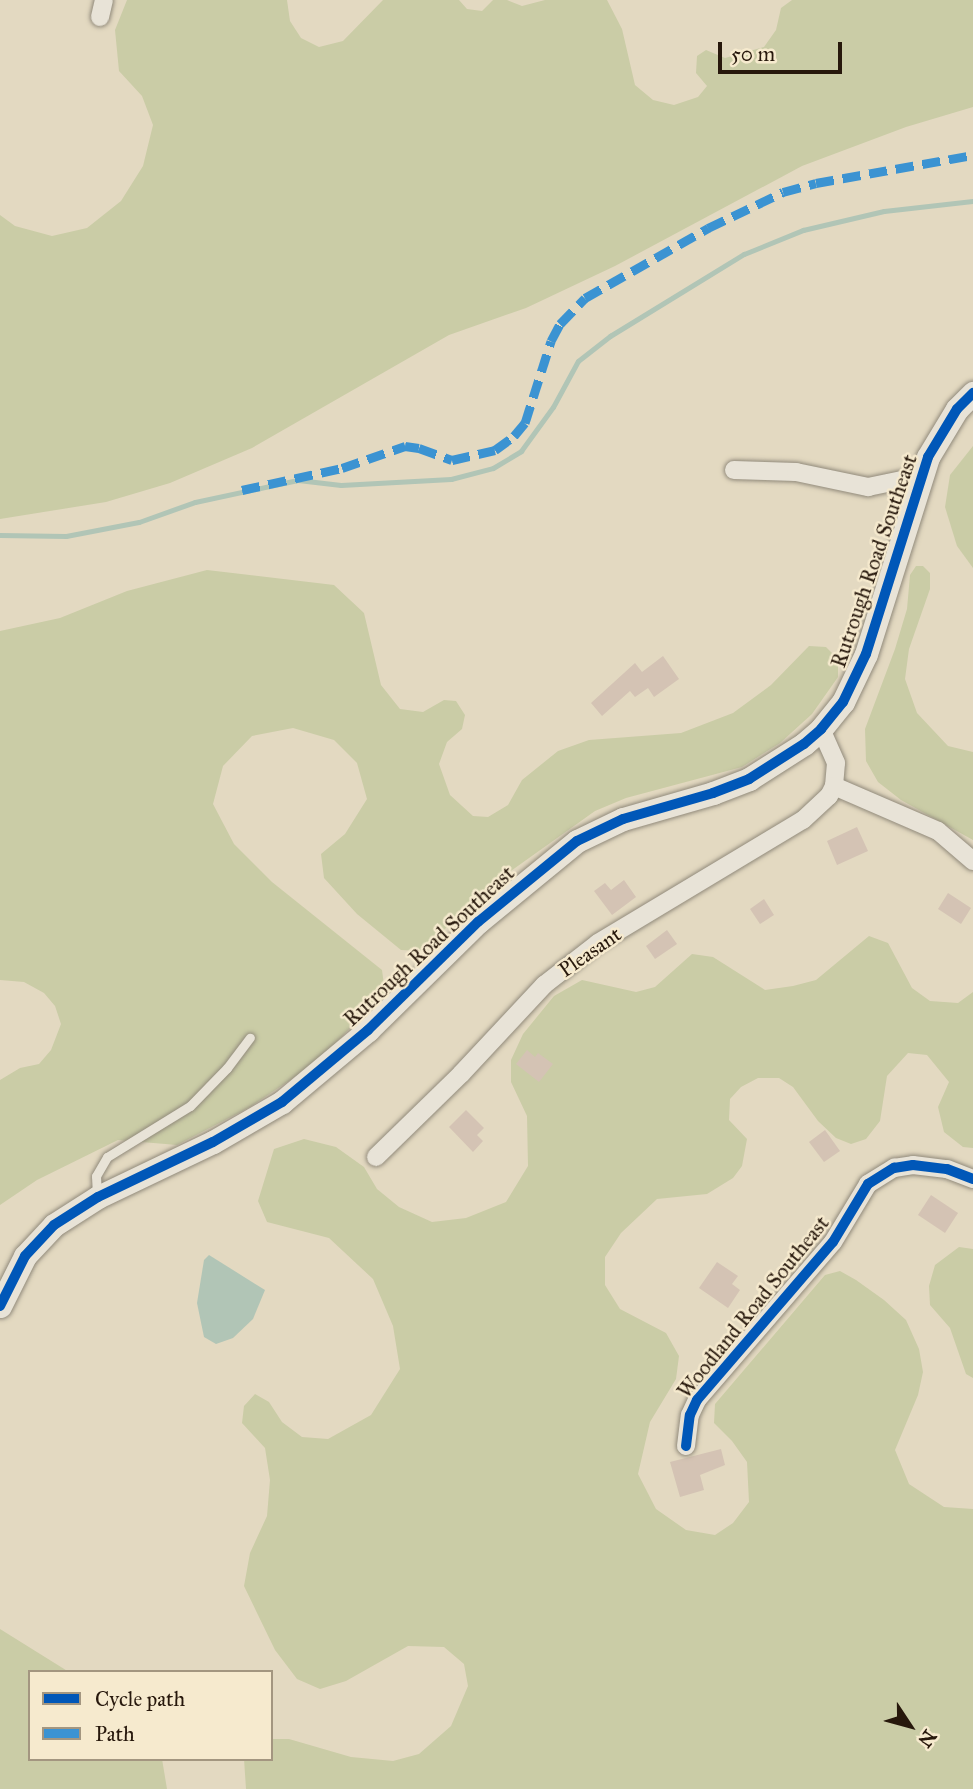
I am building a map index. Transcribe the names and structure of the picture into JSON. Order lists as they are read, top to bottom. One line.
{"streets":{"street":["Rutrough Road Southeast","Pleasant","Woodland Road Southeast"]},"legend":["Cycle path","Path"],"scale_bar":"50 m","north":"bottom right"}
